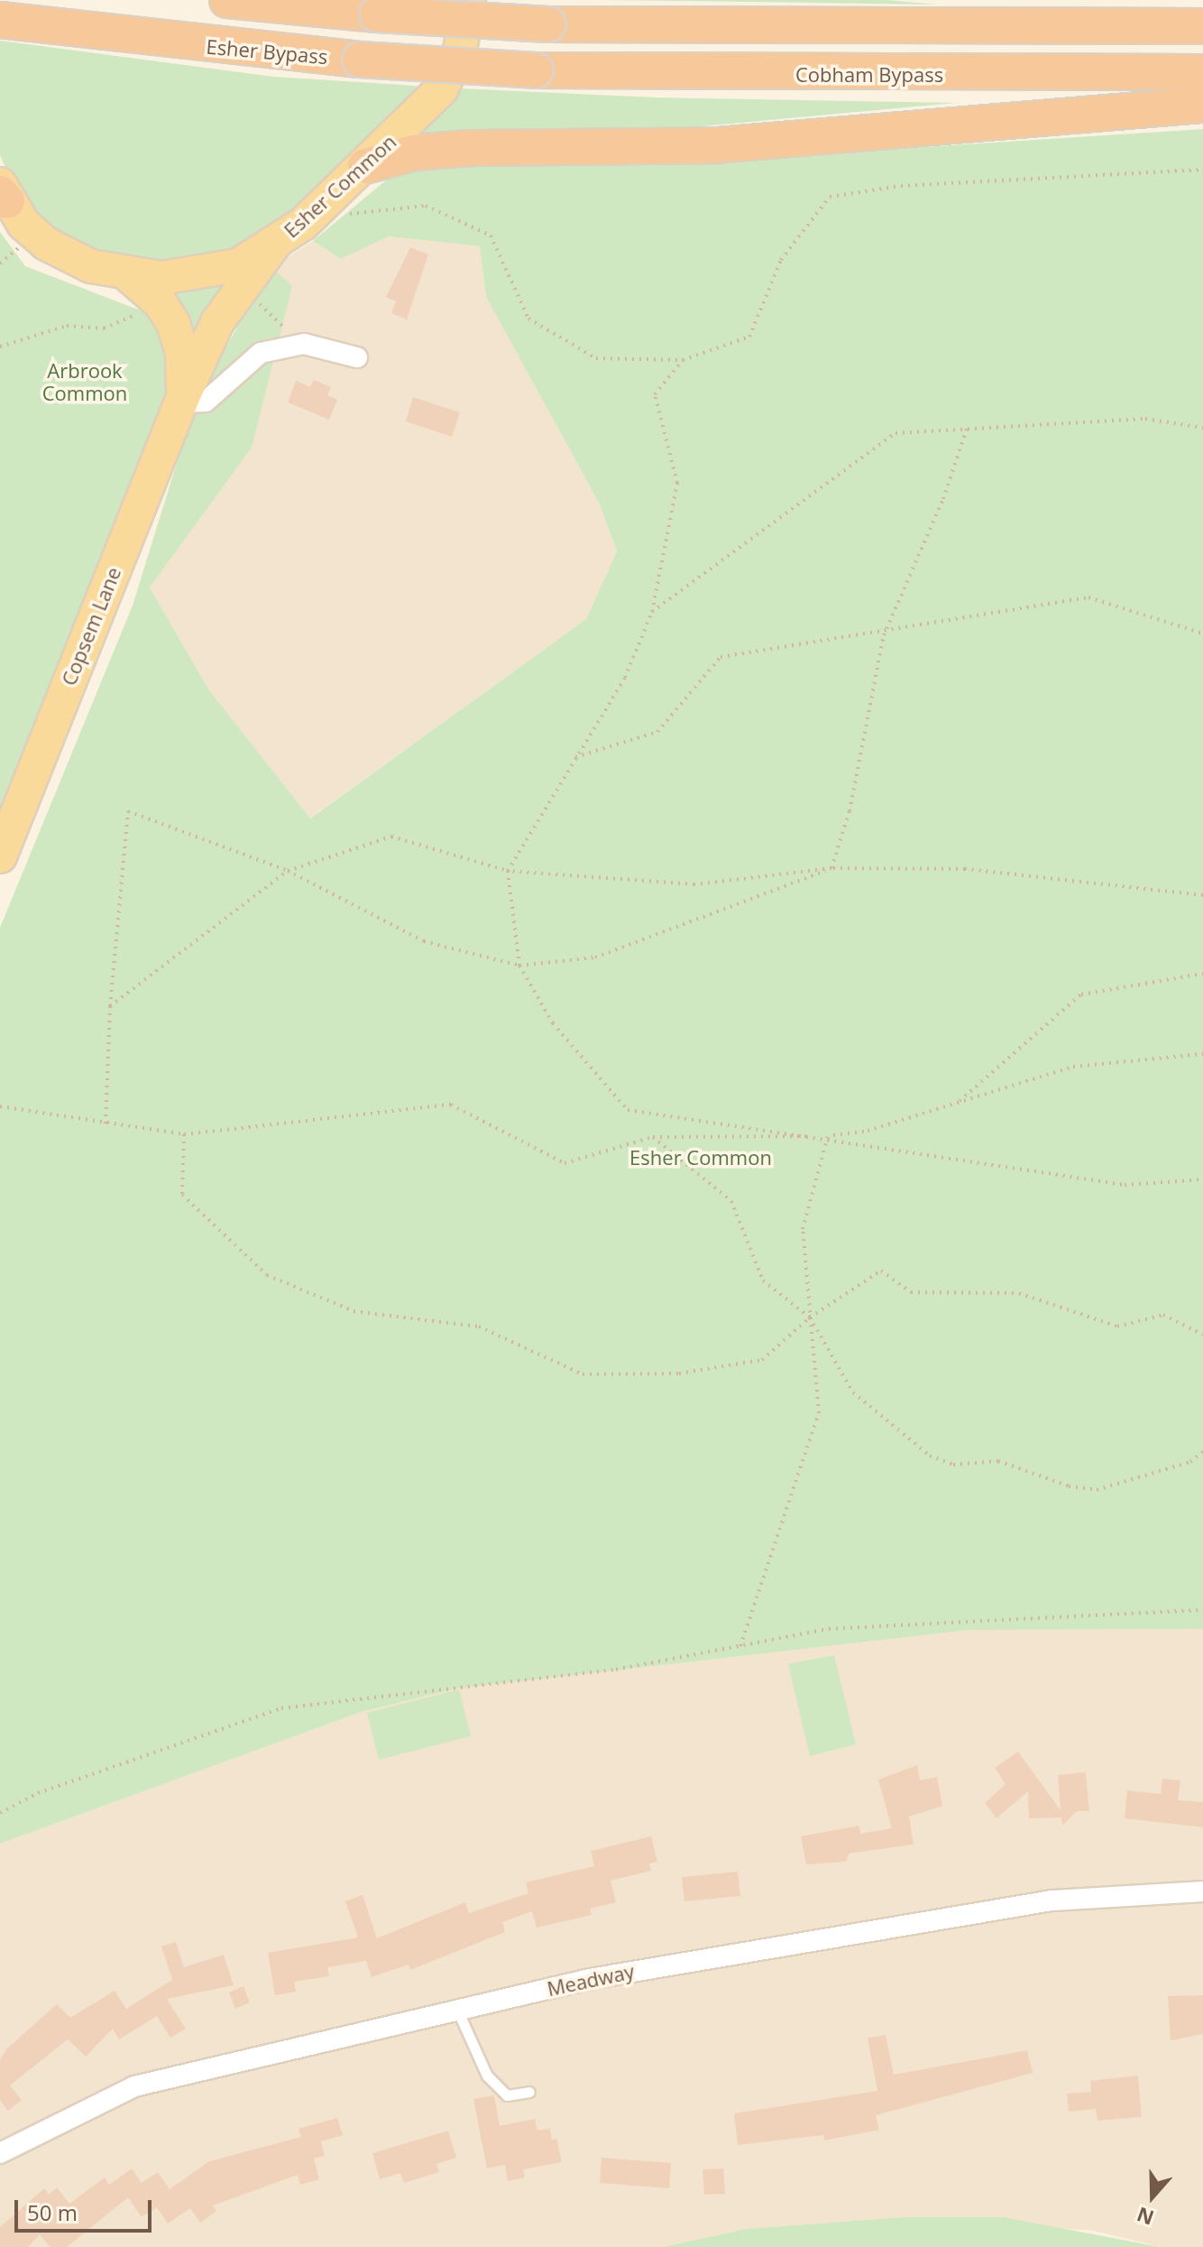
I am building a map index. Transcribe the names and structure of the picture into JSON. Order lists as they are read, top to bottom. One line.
{"streets":{"highway":["Esher Bypass","Cobham Bypass"],"main road":["Esher Common","Copsem Lane"],"street":["Meadway"]},"crossings":[["Esher Bypass","Cobham Bypass"],["Esher Common","Copsem Lane"]],"parks":["Arbrook Common","Esher Common"],"scale_bar":"50 m","north":"bottom"}
